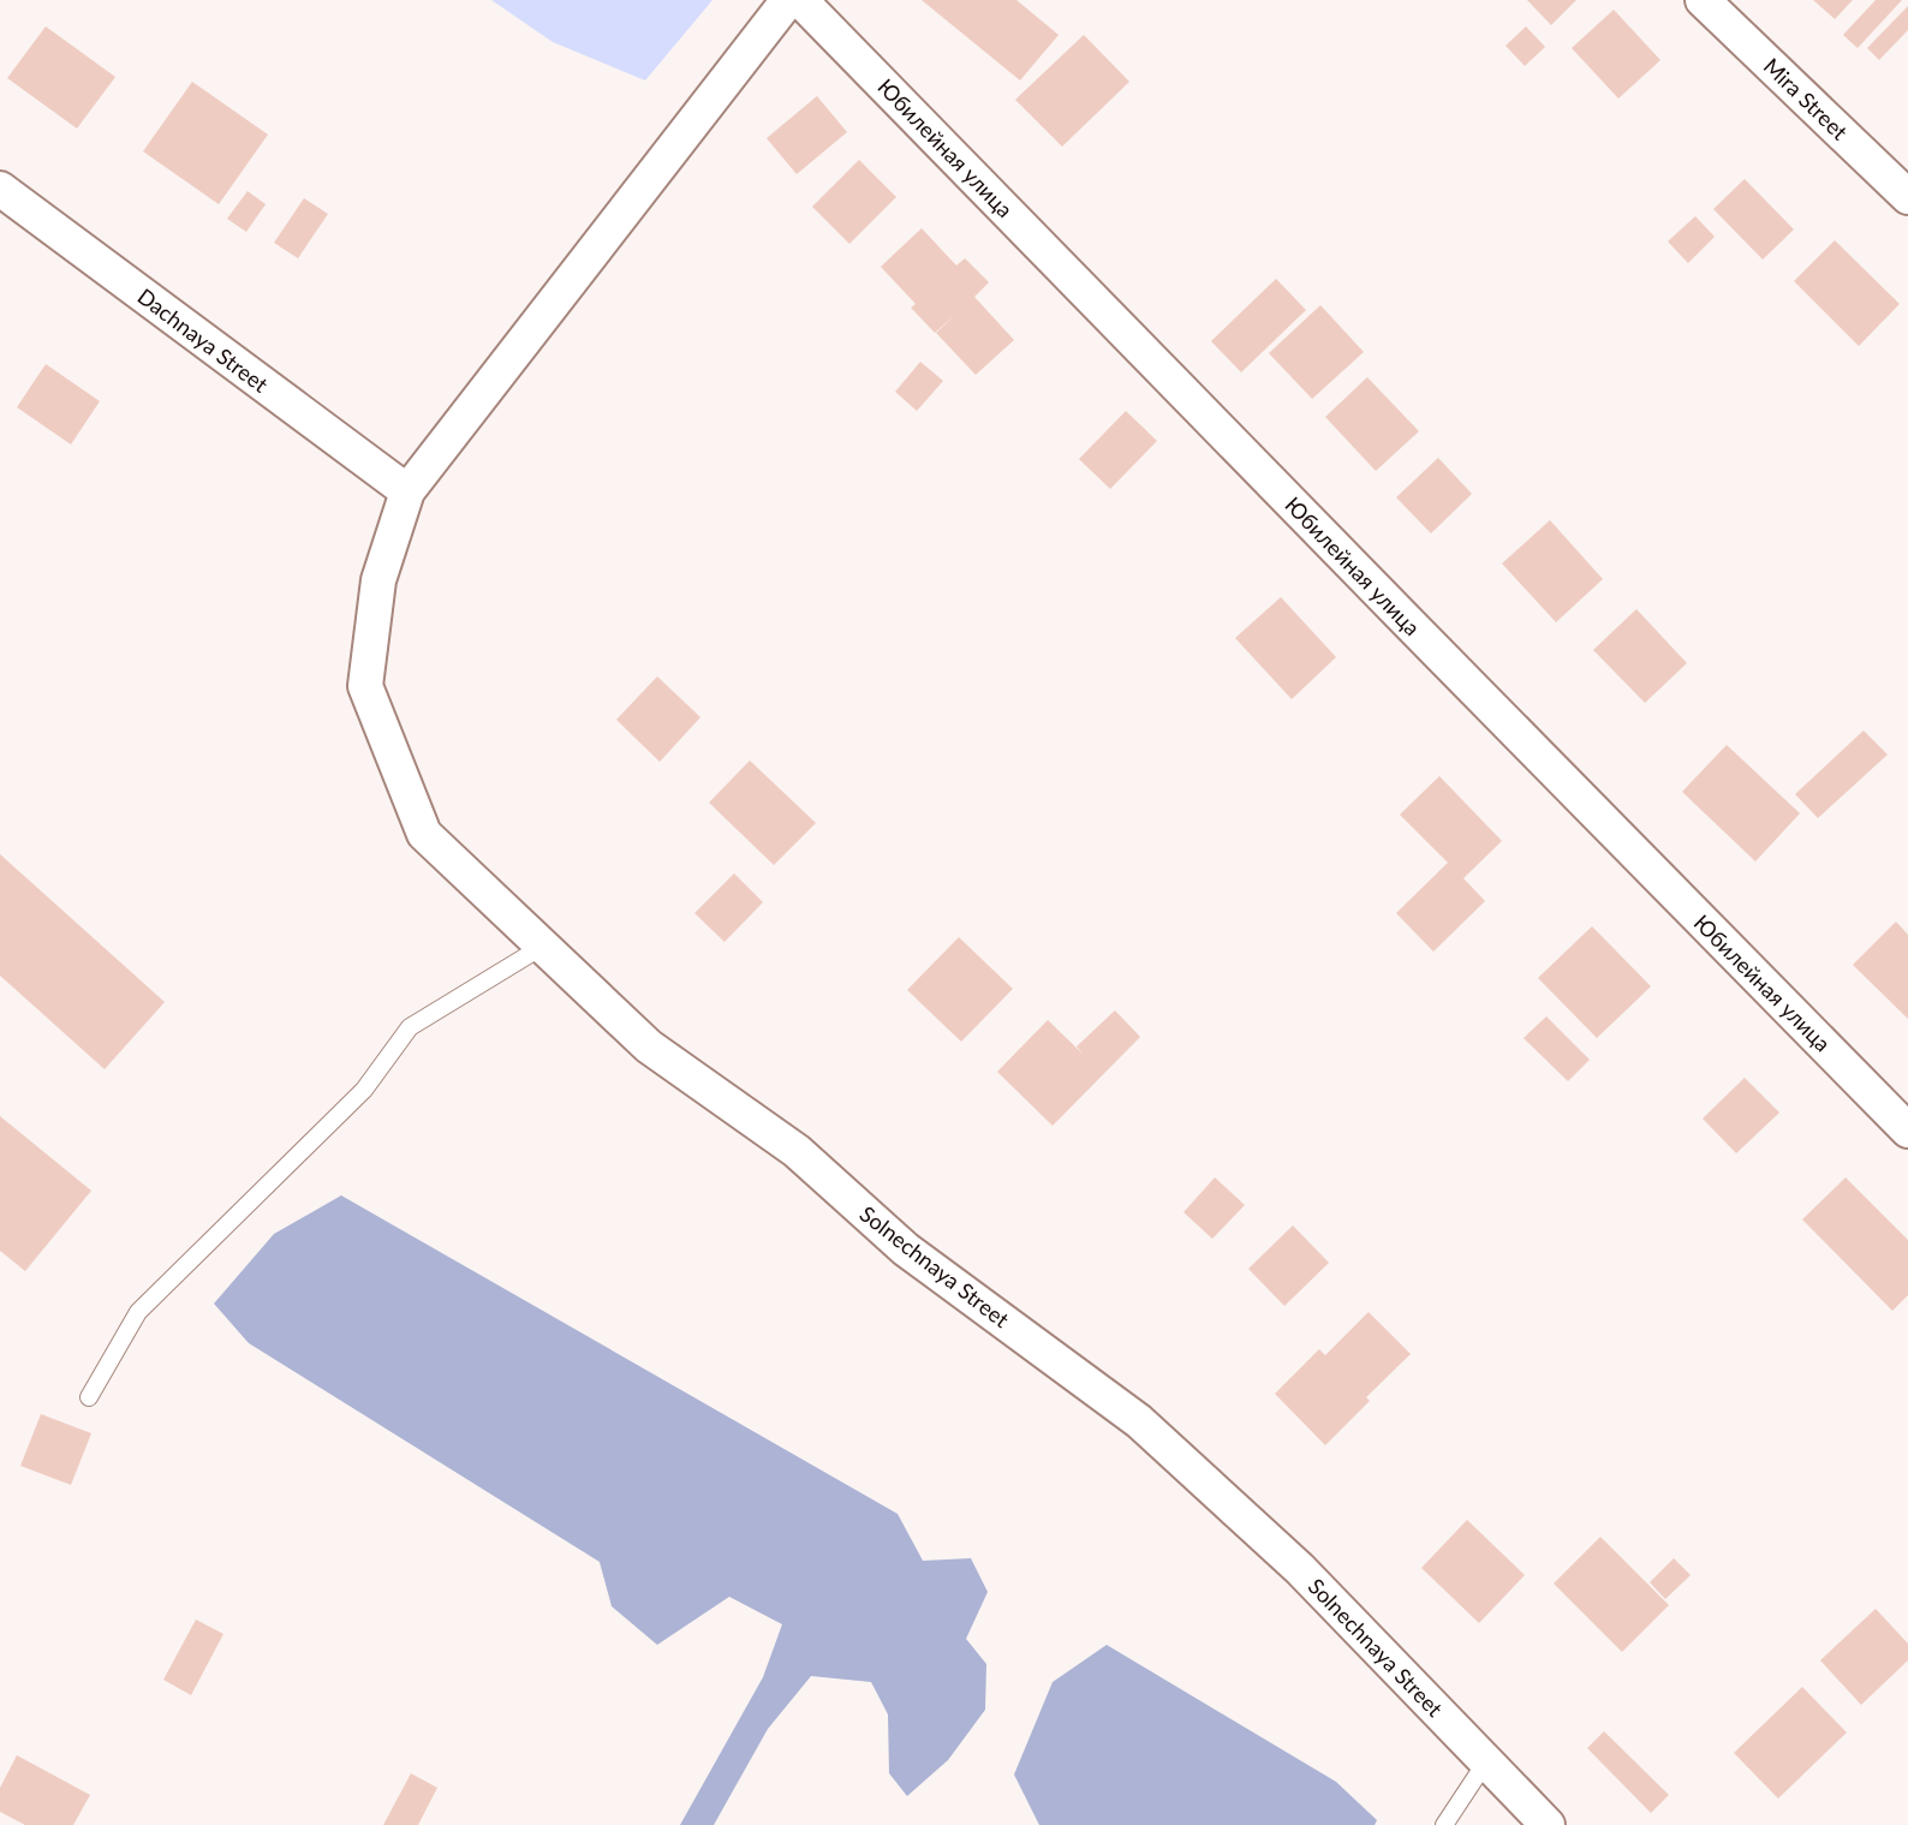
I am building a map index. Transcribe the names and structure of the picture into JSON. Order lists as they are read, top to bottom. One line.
{"streets":{"street":["Mira Street","Юбилейная улица","Dachnaya Street","Solnechnaya Street"]},"crossings":[["Dachnaya Street","Solnechnaya Street"]]}
